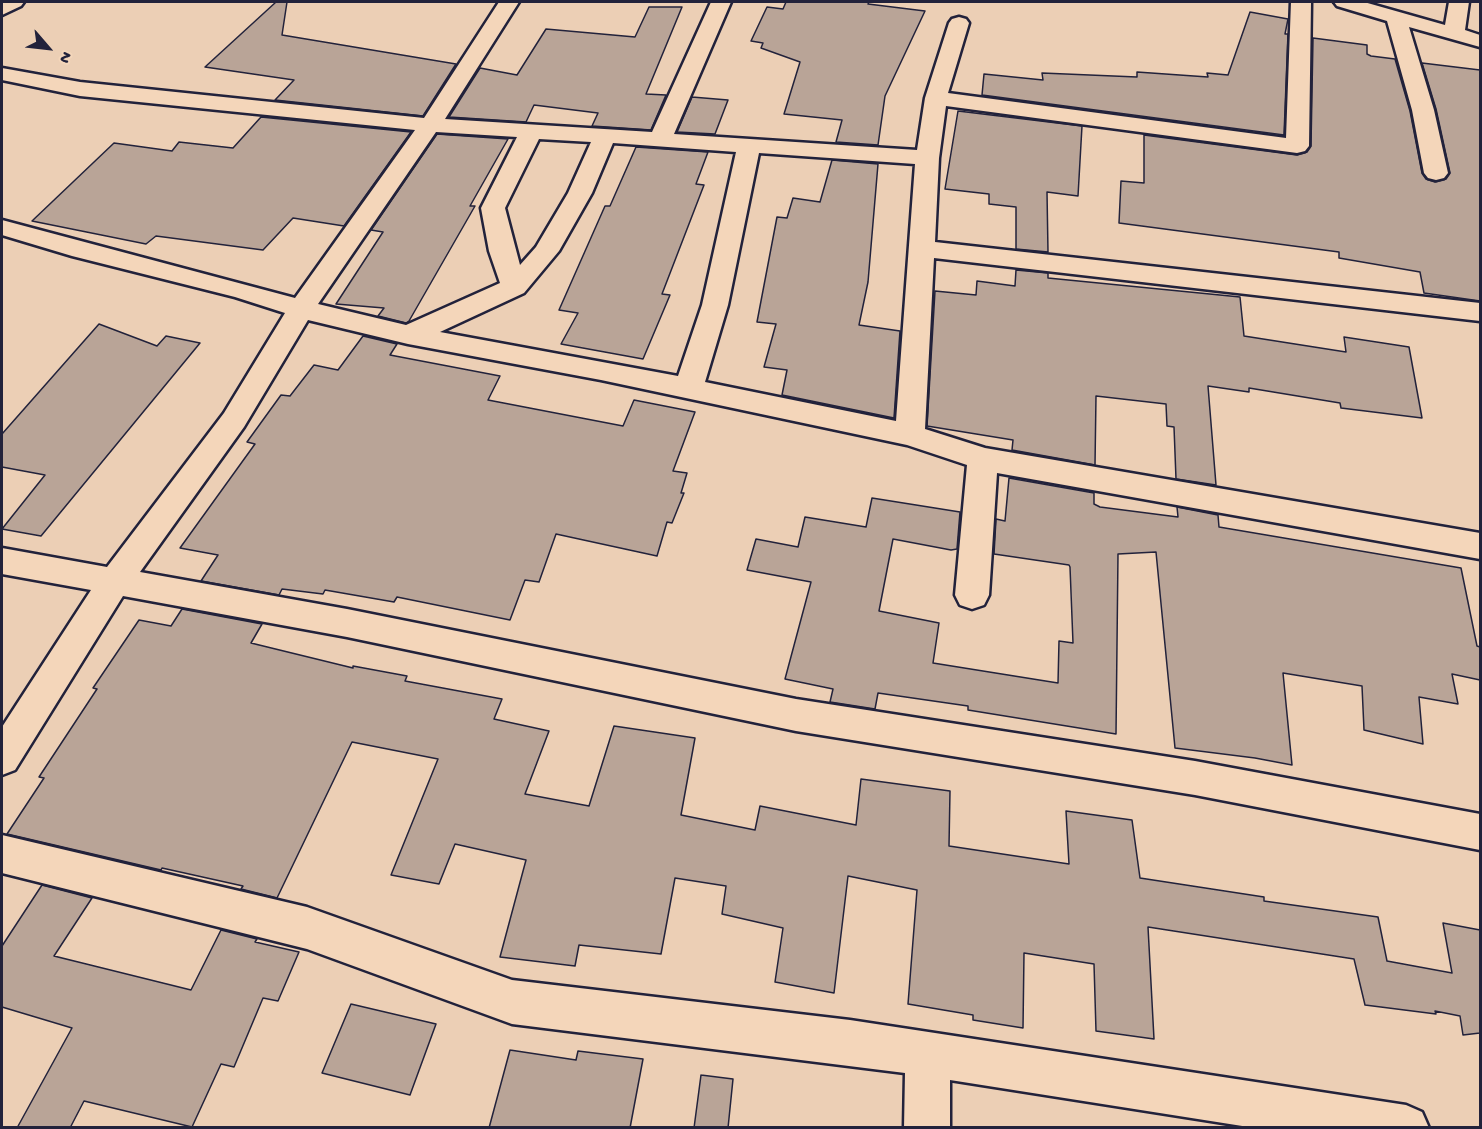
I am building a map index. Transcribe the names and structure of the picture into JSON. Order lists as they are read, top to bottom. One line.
{"north":"bottom right"}
